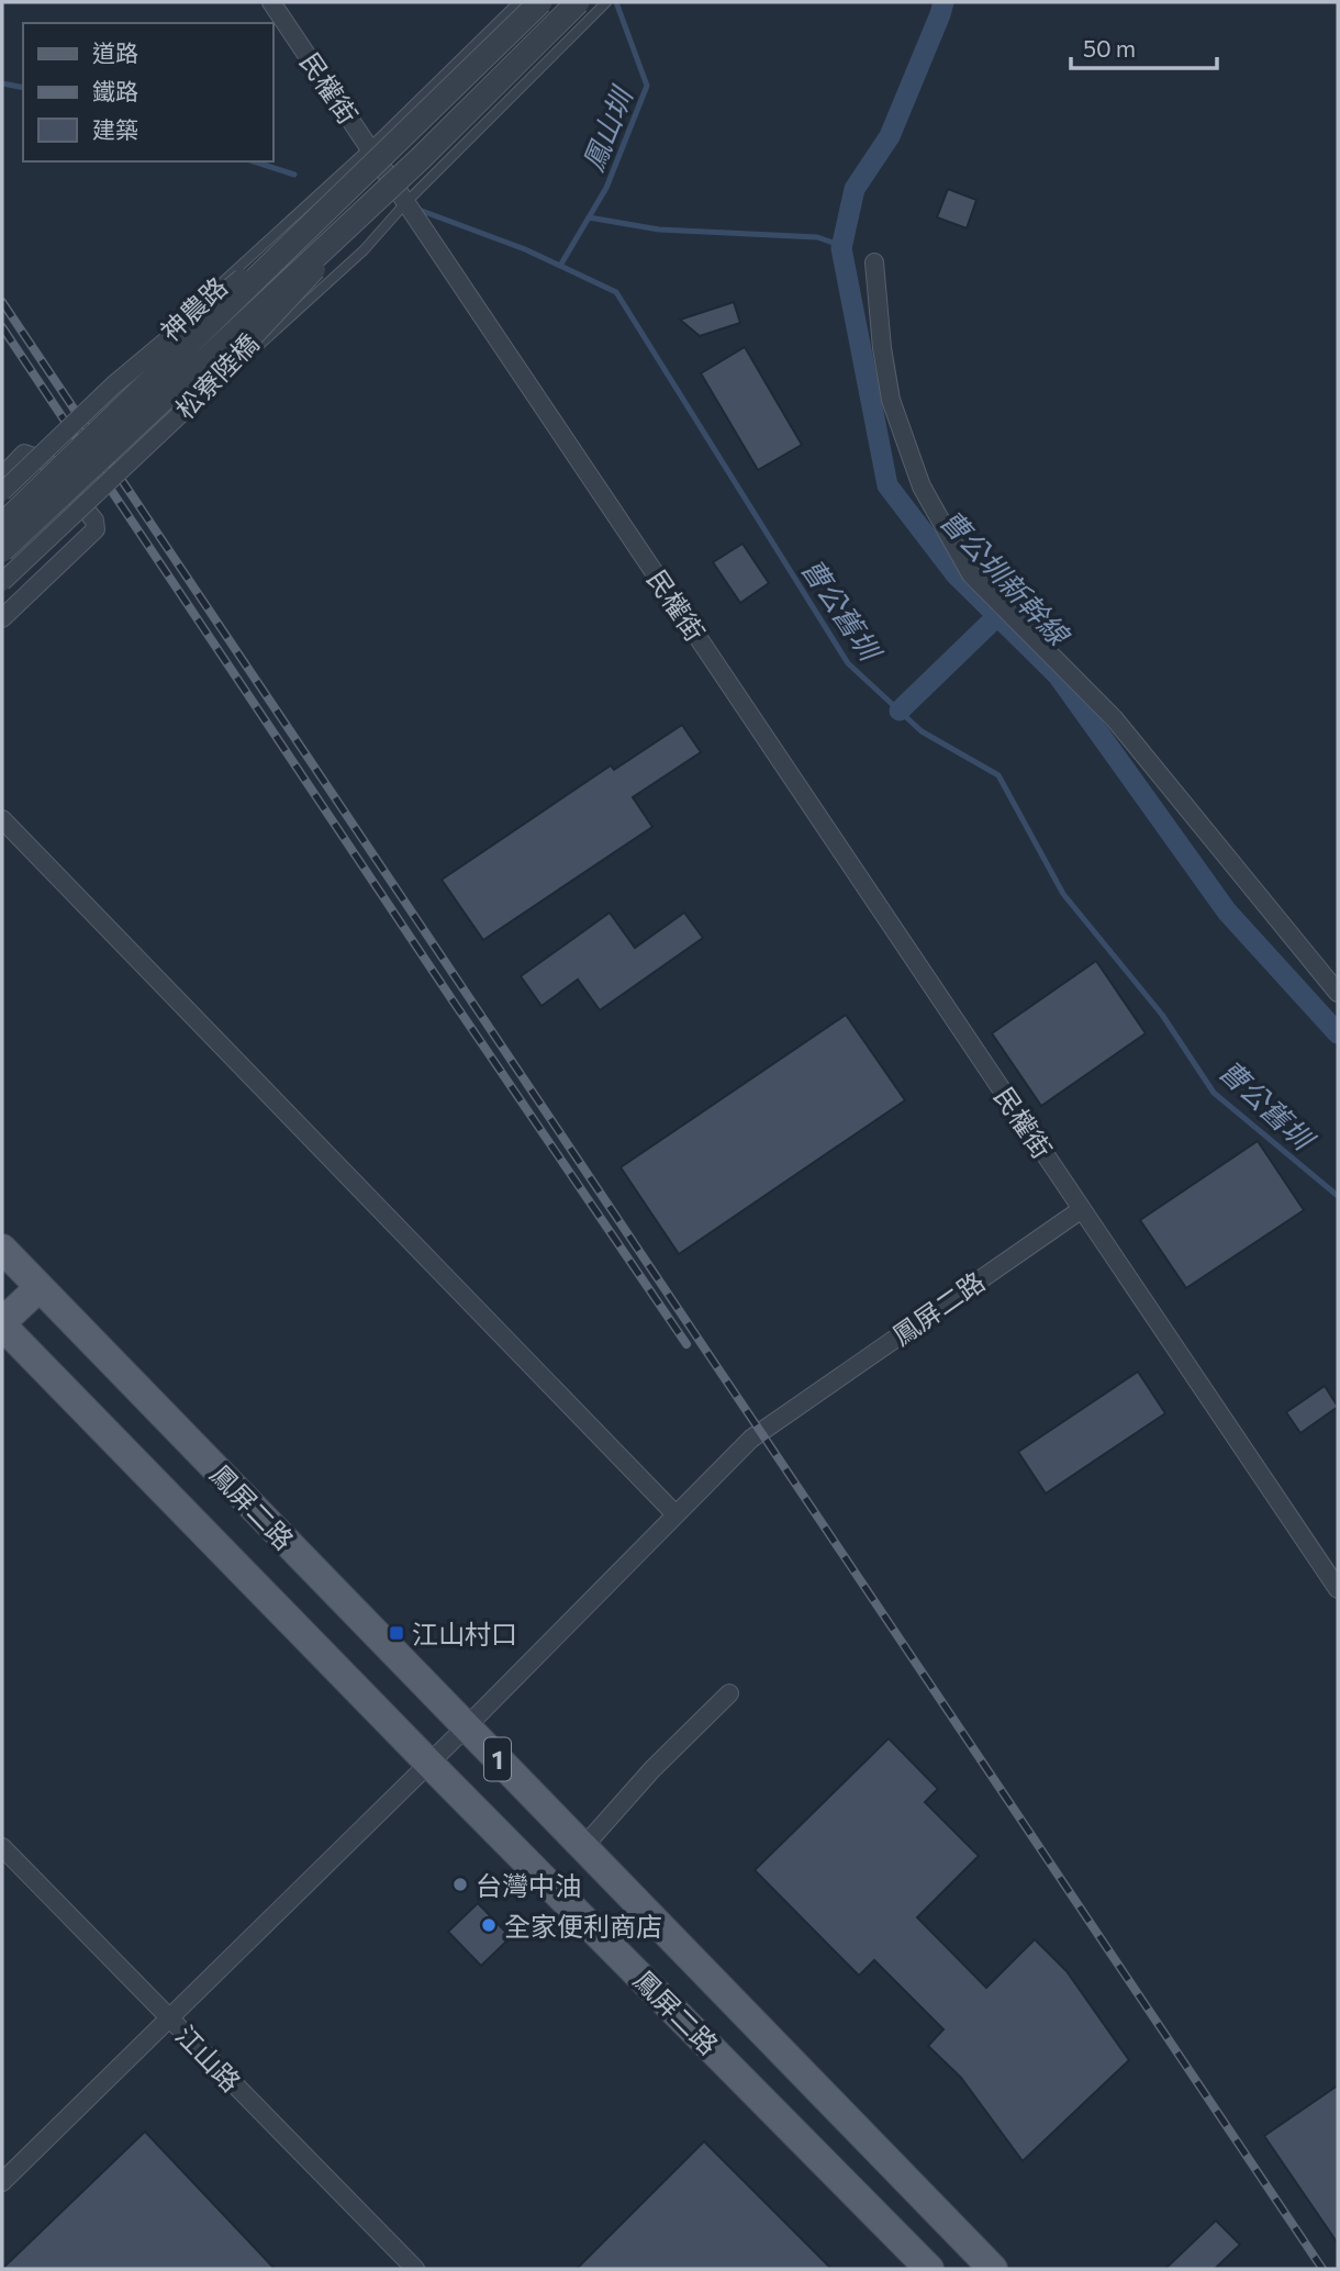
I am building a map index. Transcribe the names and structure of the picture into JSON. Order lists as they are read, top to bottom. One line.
{"streets":{"main road":["鳳屏二路","1"],"street":["民權街","松寮陸橋","江山路"],"lane":["神農路"]},"crossings":[["民權街","神農路"],["民權街","鳳屏二路"]],"water":["鳳山圳","曹公圳新幹線","曹公舊圳"],"places":{"transit":["江山村口"],"other":["台灣中油","全家便利商店"]},"legend":["道路","鐵路","建築"],"scale_bar":"50 m"}
